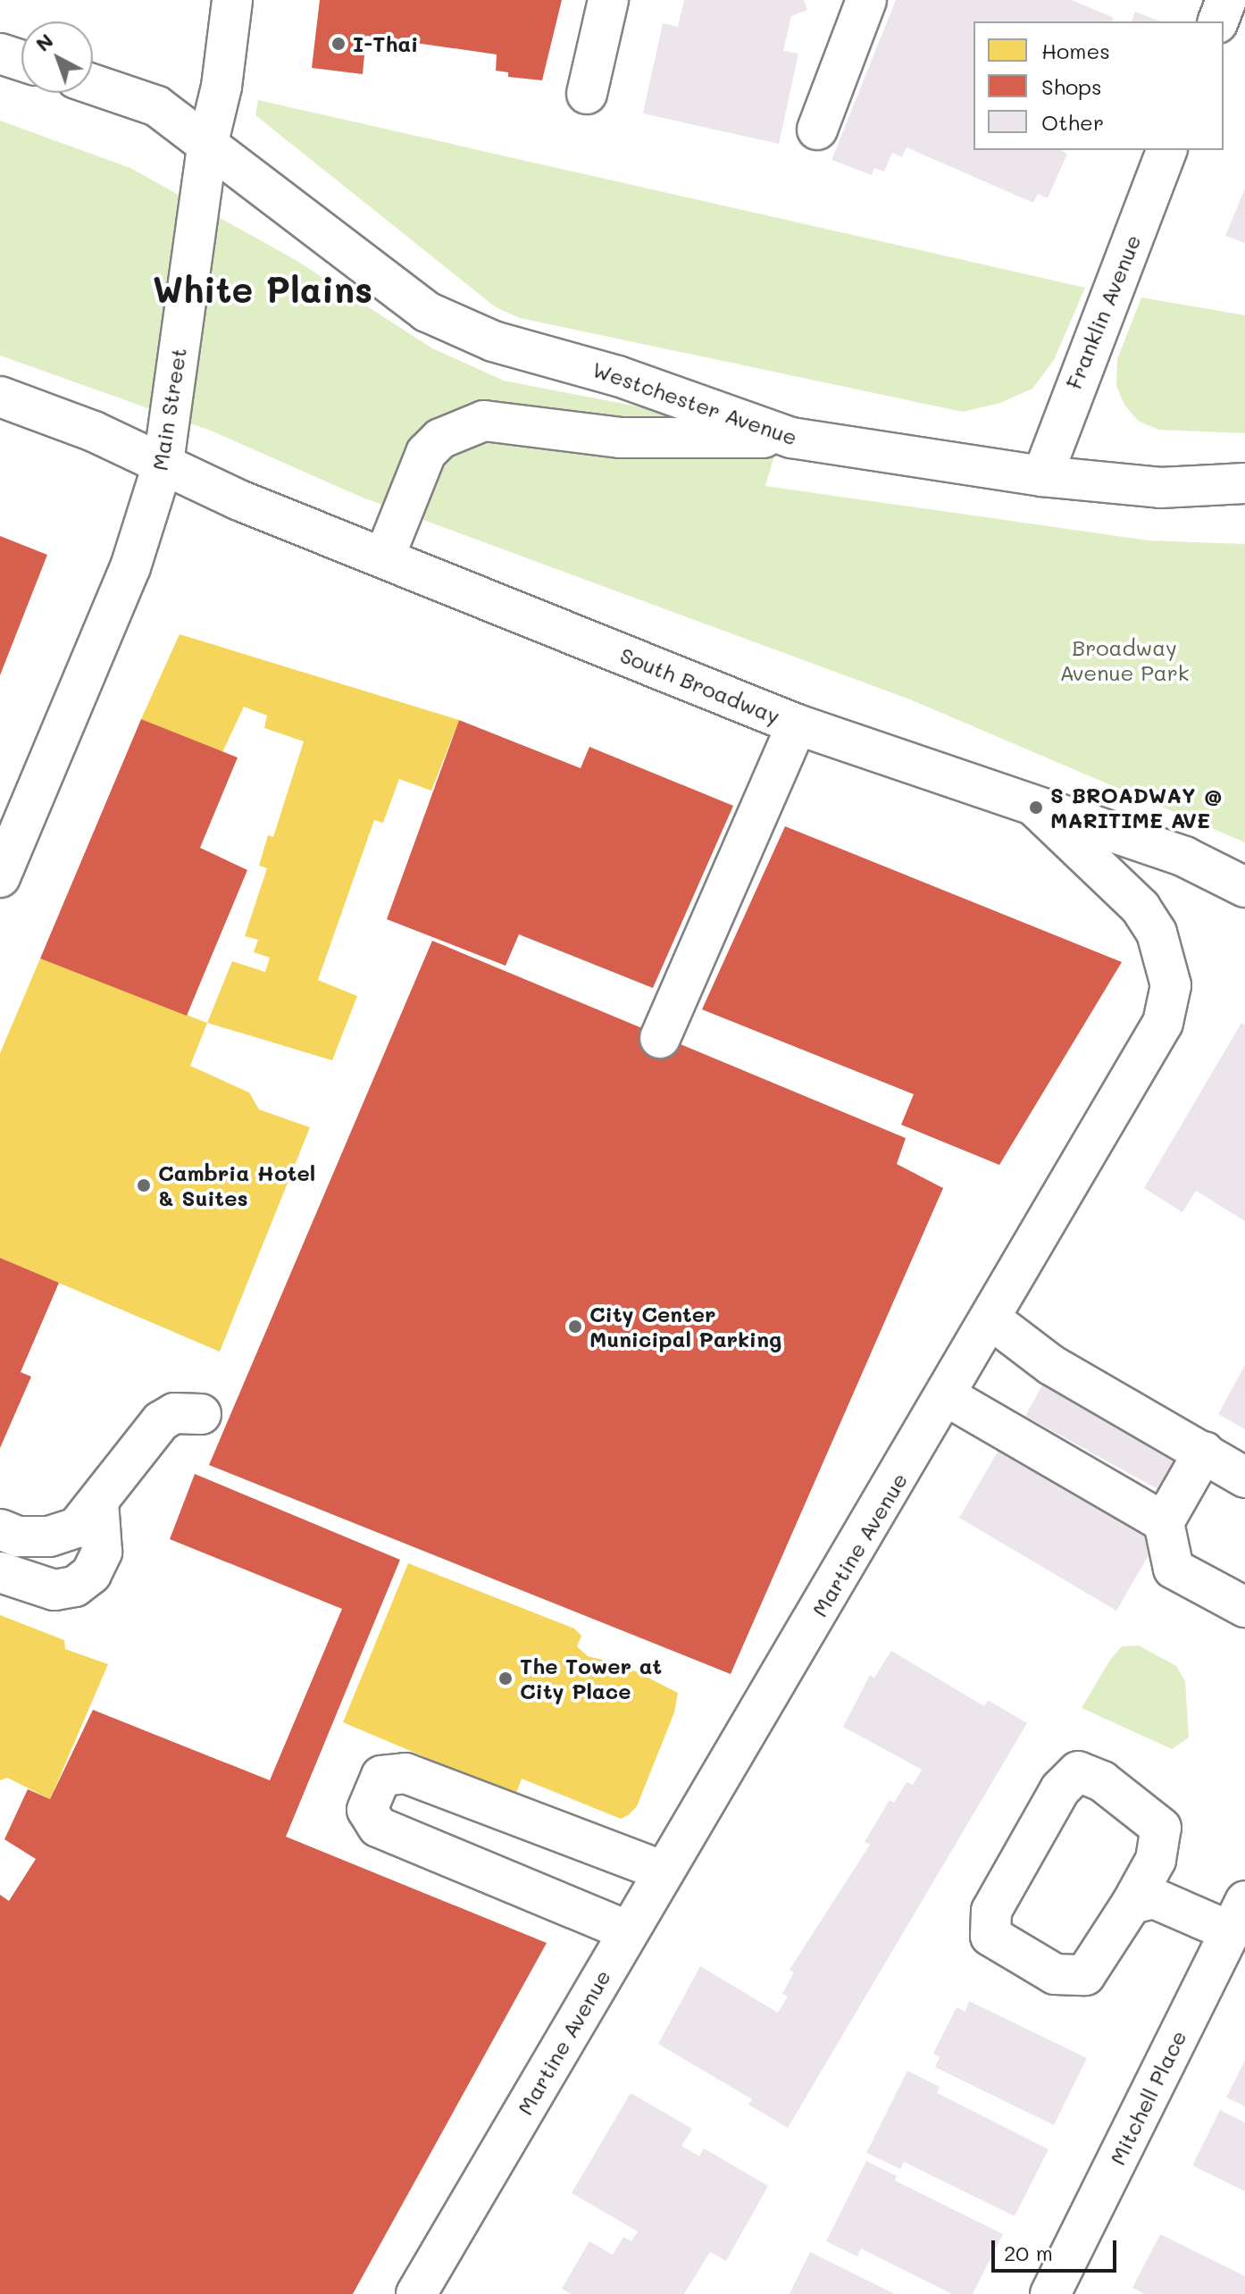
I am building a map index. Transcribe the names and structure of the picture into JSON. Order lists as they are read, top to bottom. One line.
{"streets":{"main road":["Franklin Avenue","Westchester Avenue","Main Street","South Broadway","Martine Avenue","Mitchell Place"]},"crossings":[["Franklin Avenue","Westchester Avenue"],["Westchester Avenue","Main Street"],["Main Street","South Broadway"],["South Broadway","Martine Avenue"]],"districts":["White Plains"],"parks":["Broadway Avenue Park"],"places":["I-Thai","S BROADWAY @ MARITIME AVE","Cambria Hotel & Suites","City Center Municipal Parking","The Tower at City Place"],"legend":["Homes","Shops","Other"],"scale_bar":"20 m","north":"top left"}
